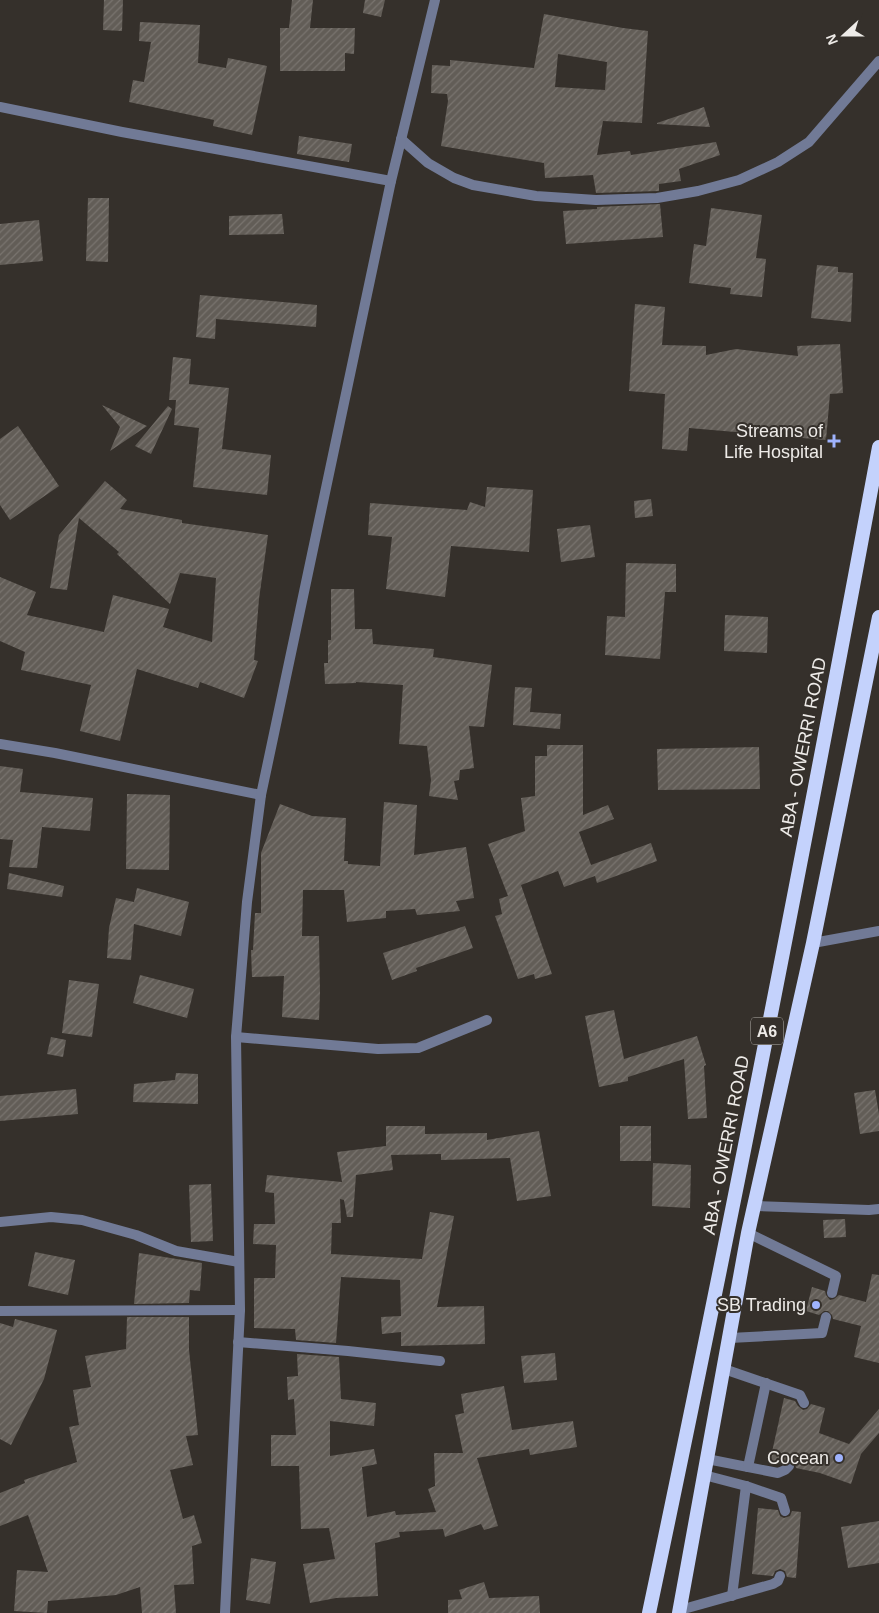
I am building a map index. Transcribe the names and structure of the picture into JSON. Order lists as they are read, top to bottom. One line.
{"streets":{"highway":["ABA - OWERRI ROAD","A6"]},"places":{"health":["Streams of Life Hospital"],"other":["SB Trading","Cocean"]},"north":"left"}
